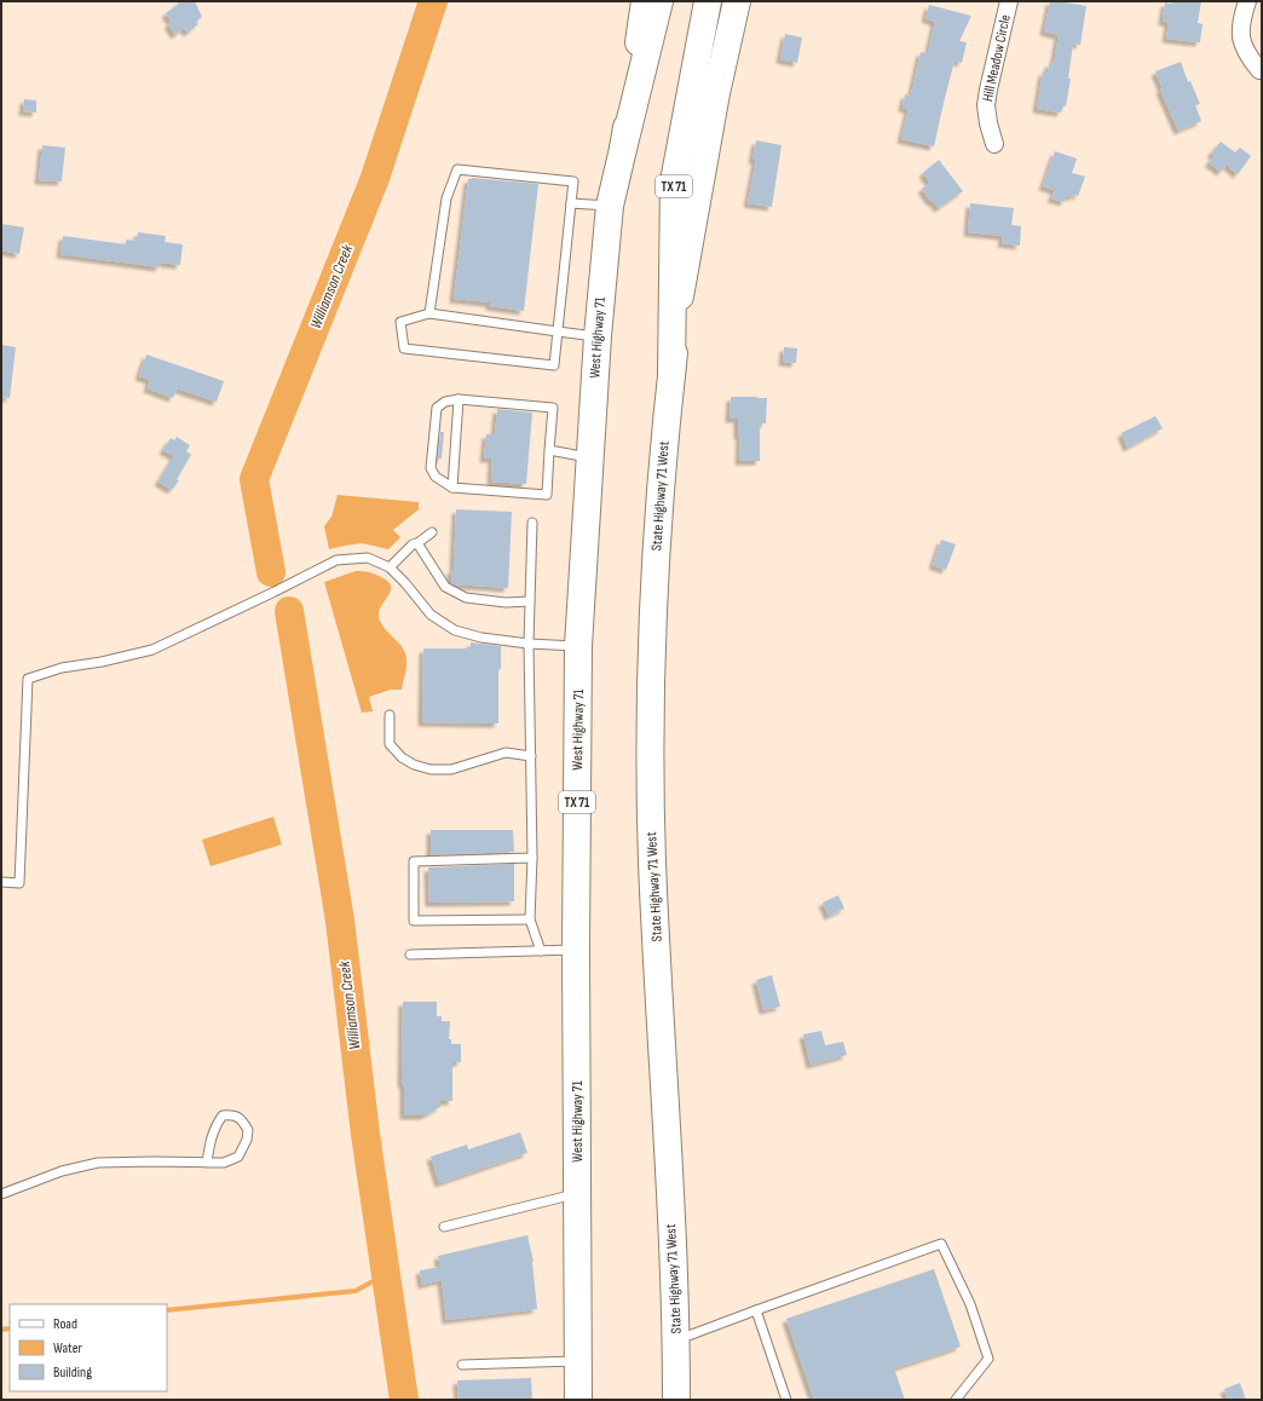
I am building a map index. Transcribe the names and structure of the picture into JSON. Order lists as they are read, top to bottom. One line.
{"streets":{"main road":["TX 71","West Highway 71","State Highway 71 West"],"street":["Hill Meadow Circle"]},"crossings":[["TX 71","West Highway 71"],["TX 71","State Highway 71 West"]],"water":["Williamson Creek"],"legend":["Road","Water","Building"]}
